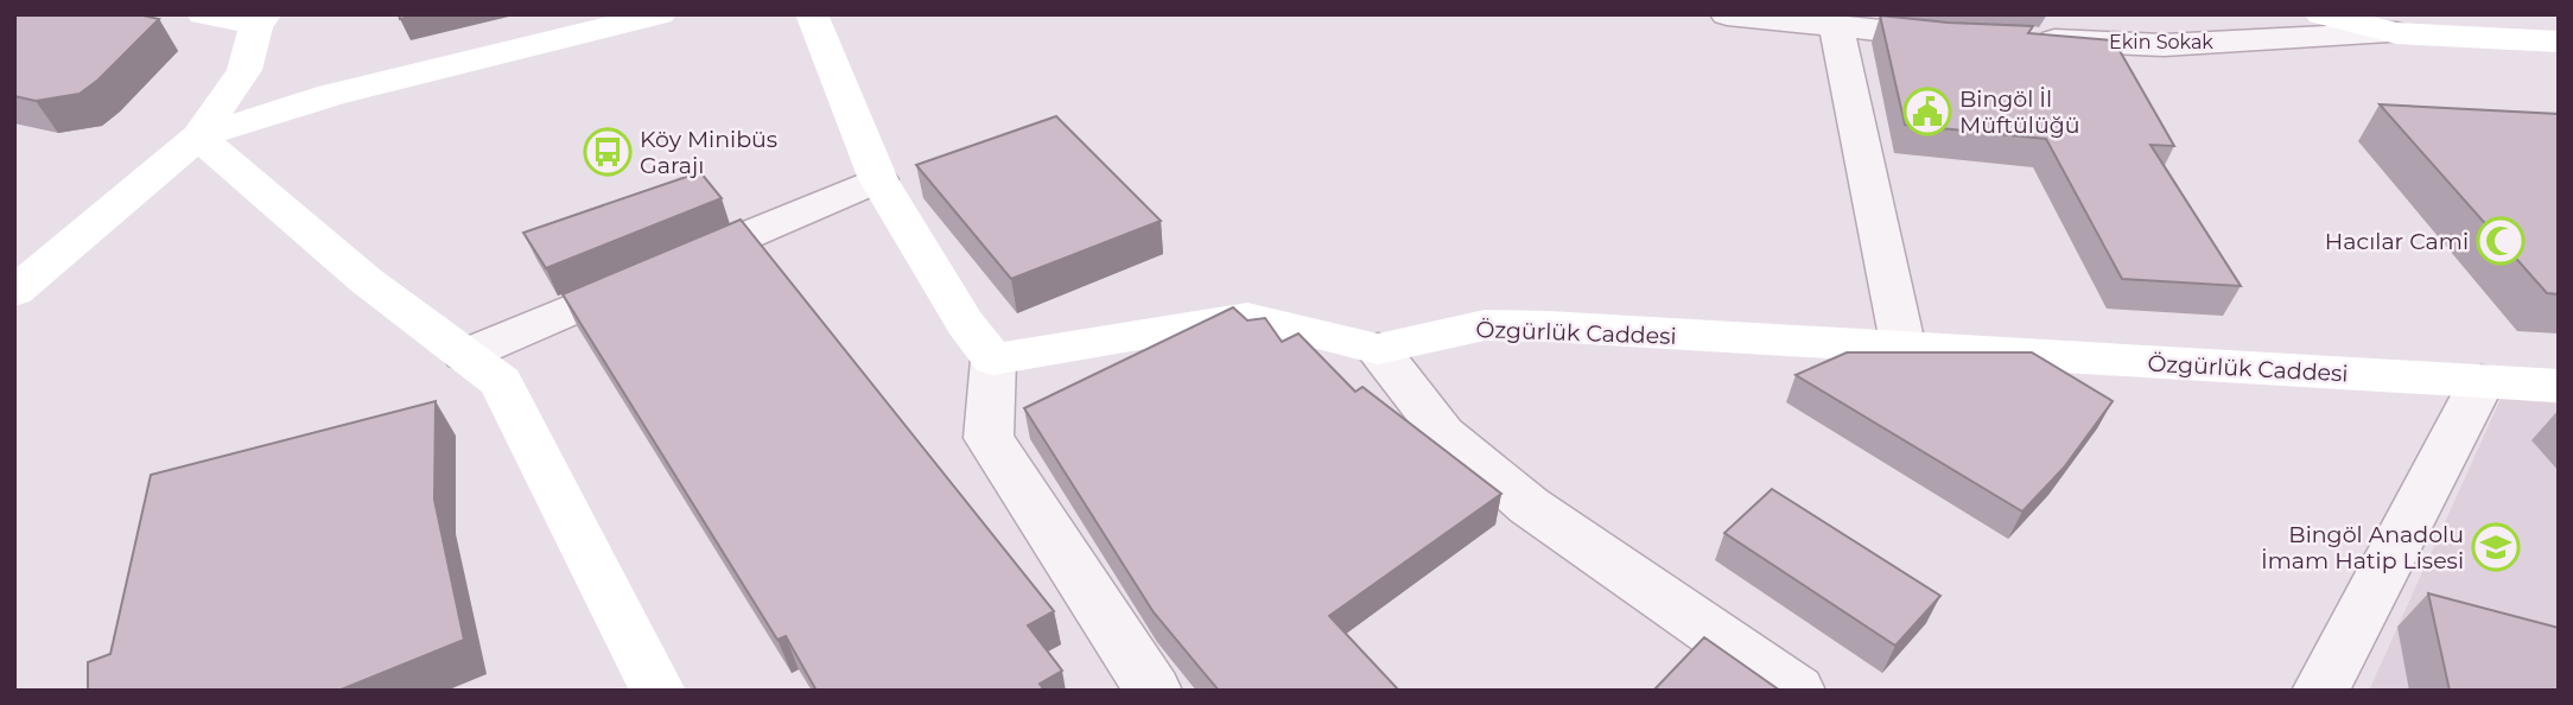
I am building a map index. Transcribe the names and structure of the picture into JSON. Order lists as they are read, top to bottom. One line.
{"streets":{"street":["Ekin Sokak","Özgürlük Caddesi"]},"places":{"public building":["Bingöl İl Müftülüğü"],"bus stop":["Köy Minibüs Garajı"],"mosque":["Hacılar Cami"],"school or university":["Bingöl Anadolu İmam Hatip Lisesi"]}}
